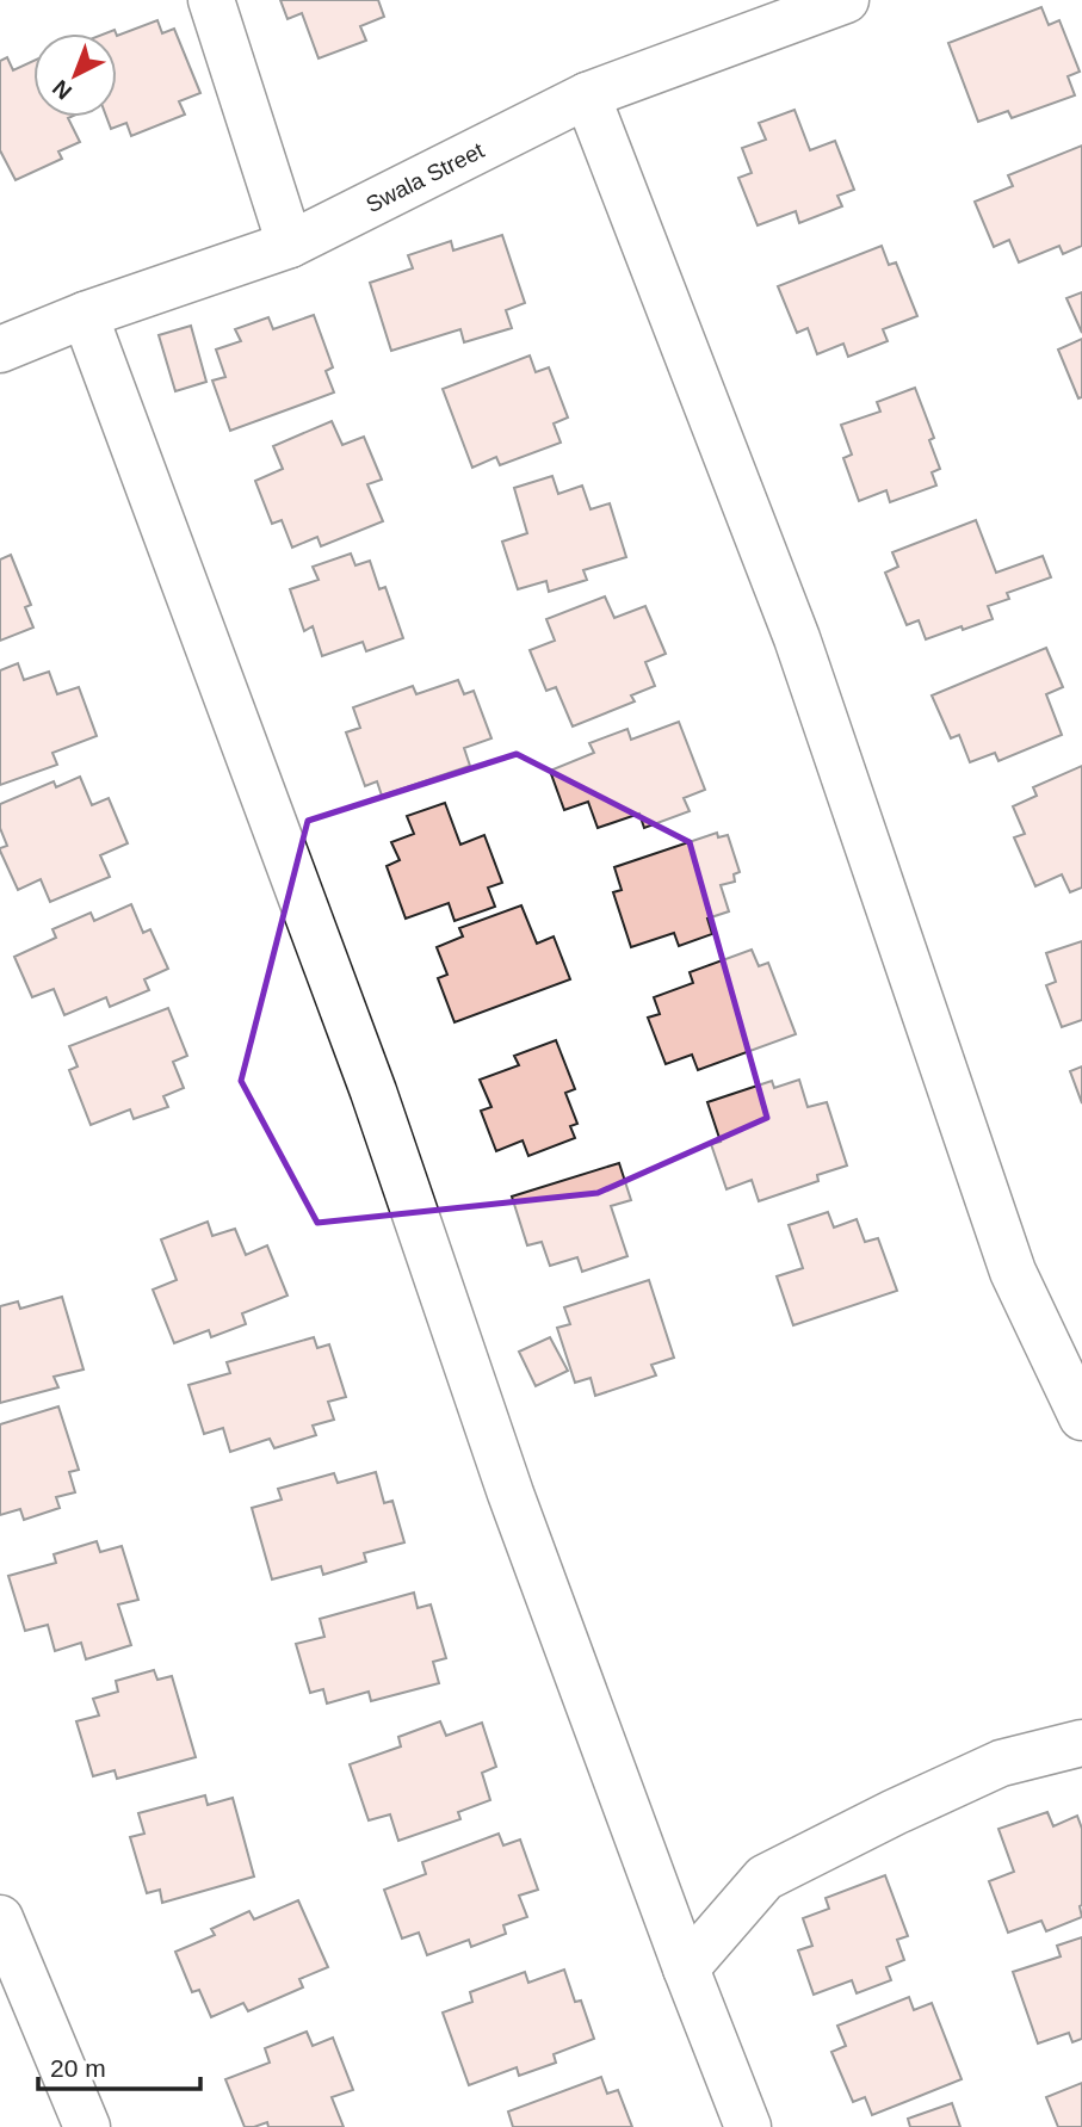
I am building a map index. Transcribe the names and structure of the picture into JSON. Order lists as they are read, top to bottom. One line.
{"streets":{"street":["Swala Street"]},"scale_bar":"20 m","north":"bottom left"}
